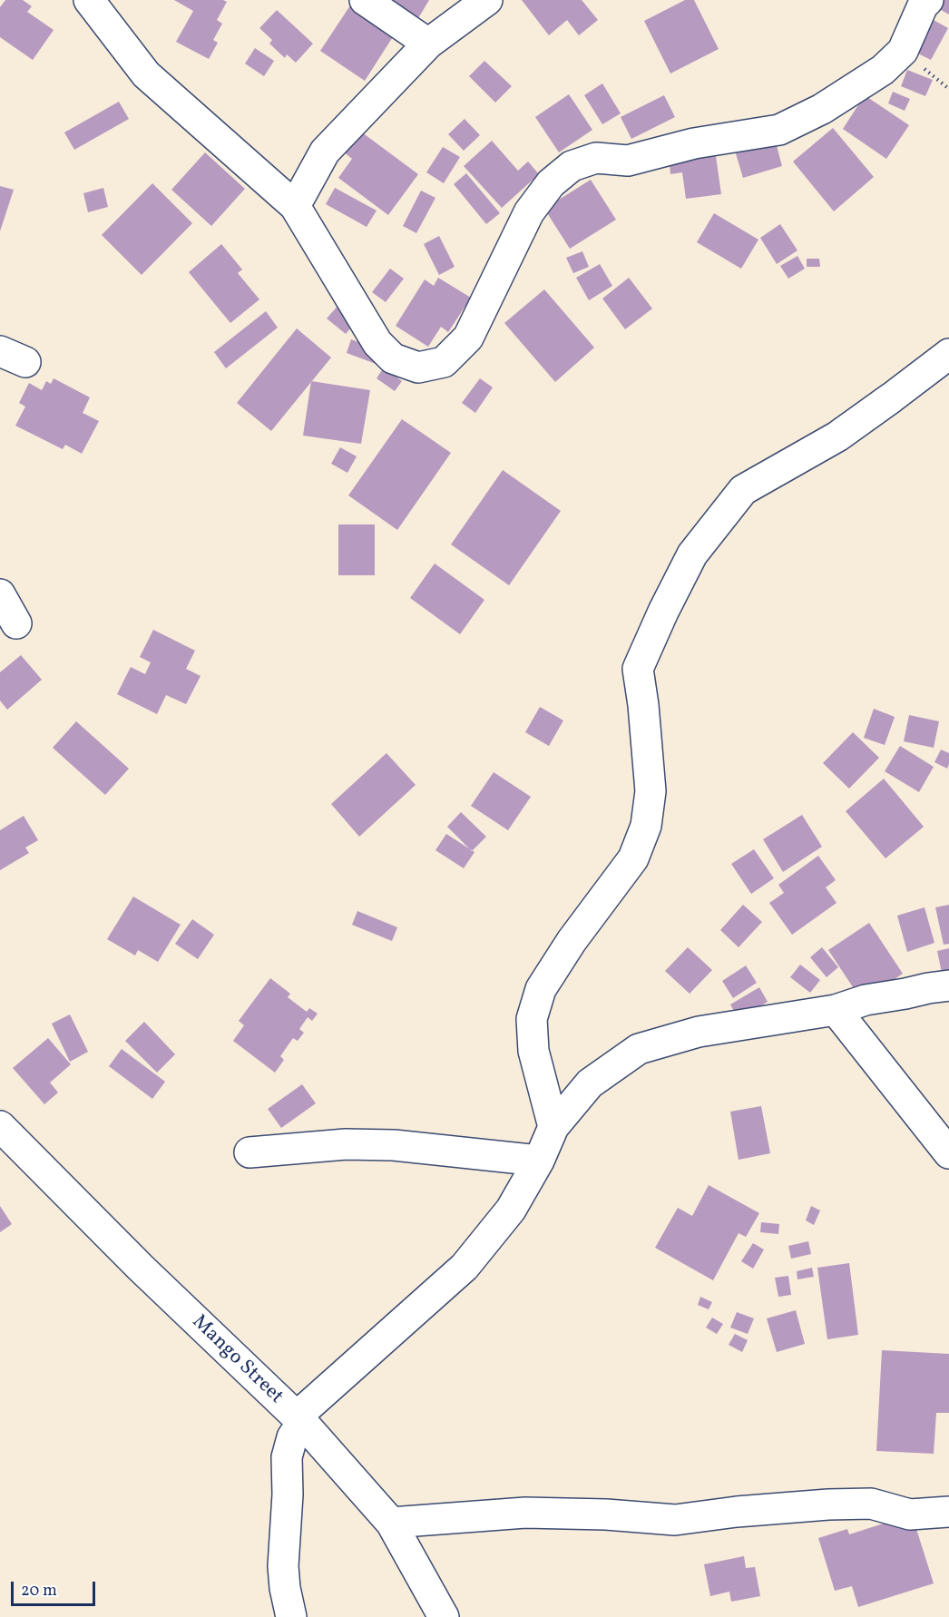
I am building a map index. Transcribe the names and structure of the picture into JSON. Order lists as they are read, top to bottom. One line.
{"streets":{"street":["Mango Street"]},"scale_bar":"20 m"}
